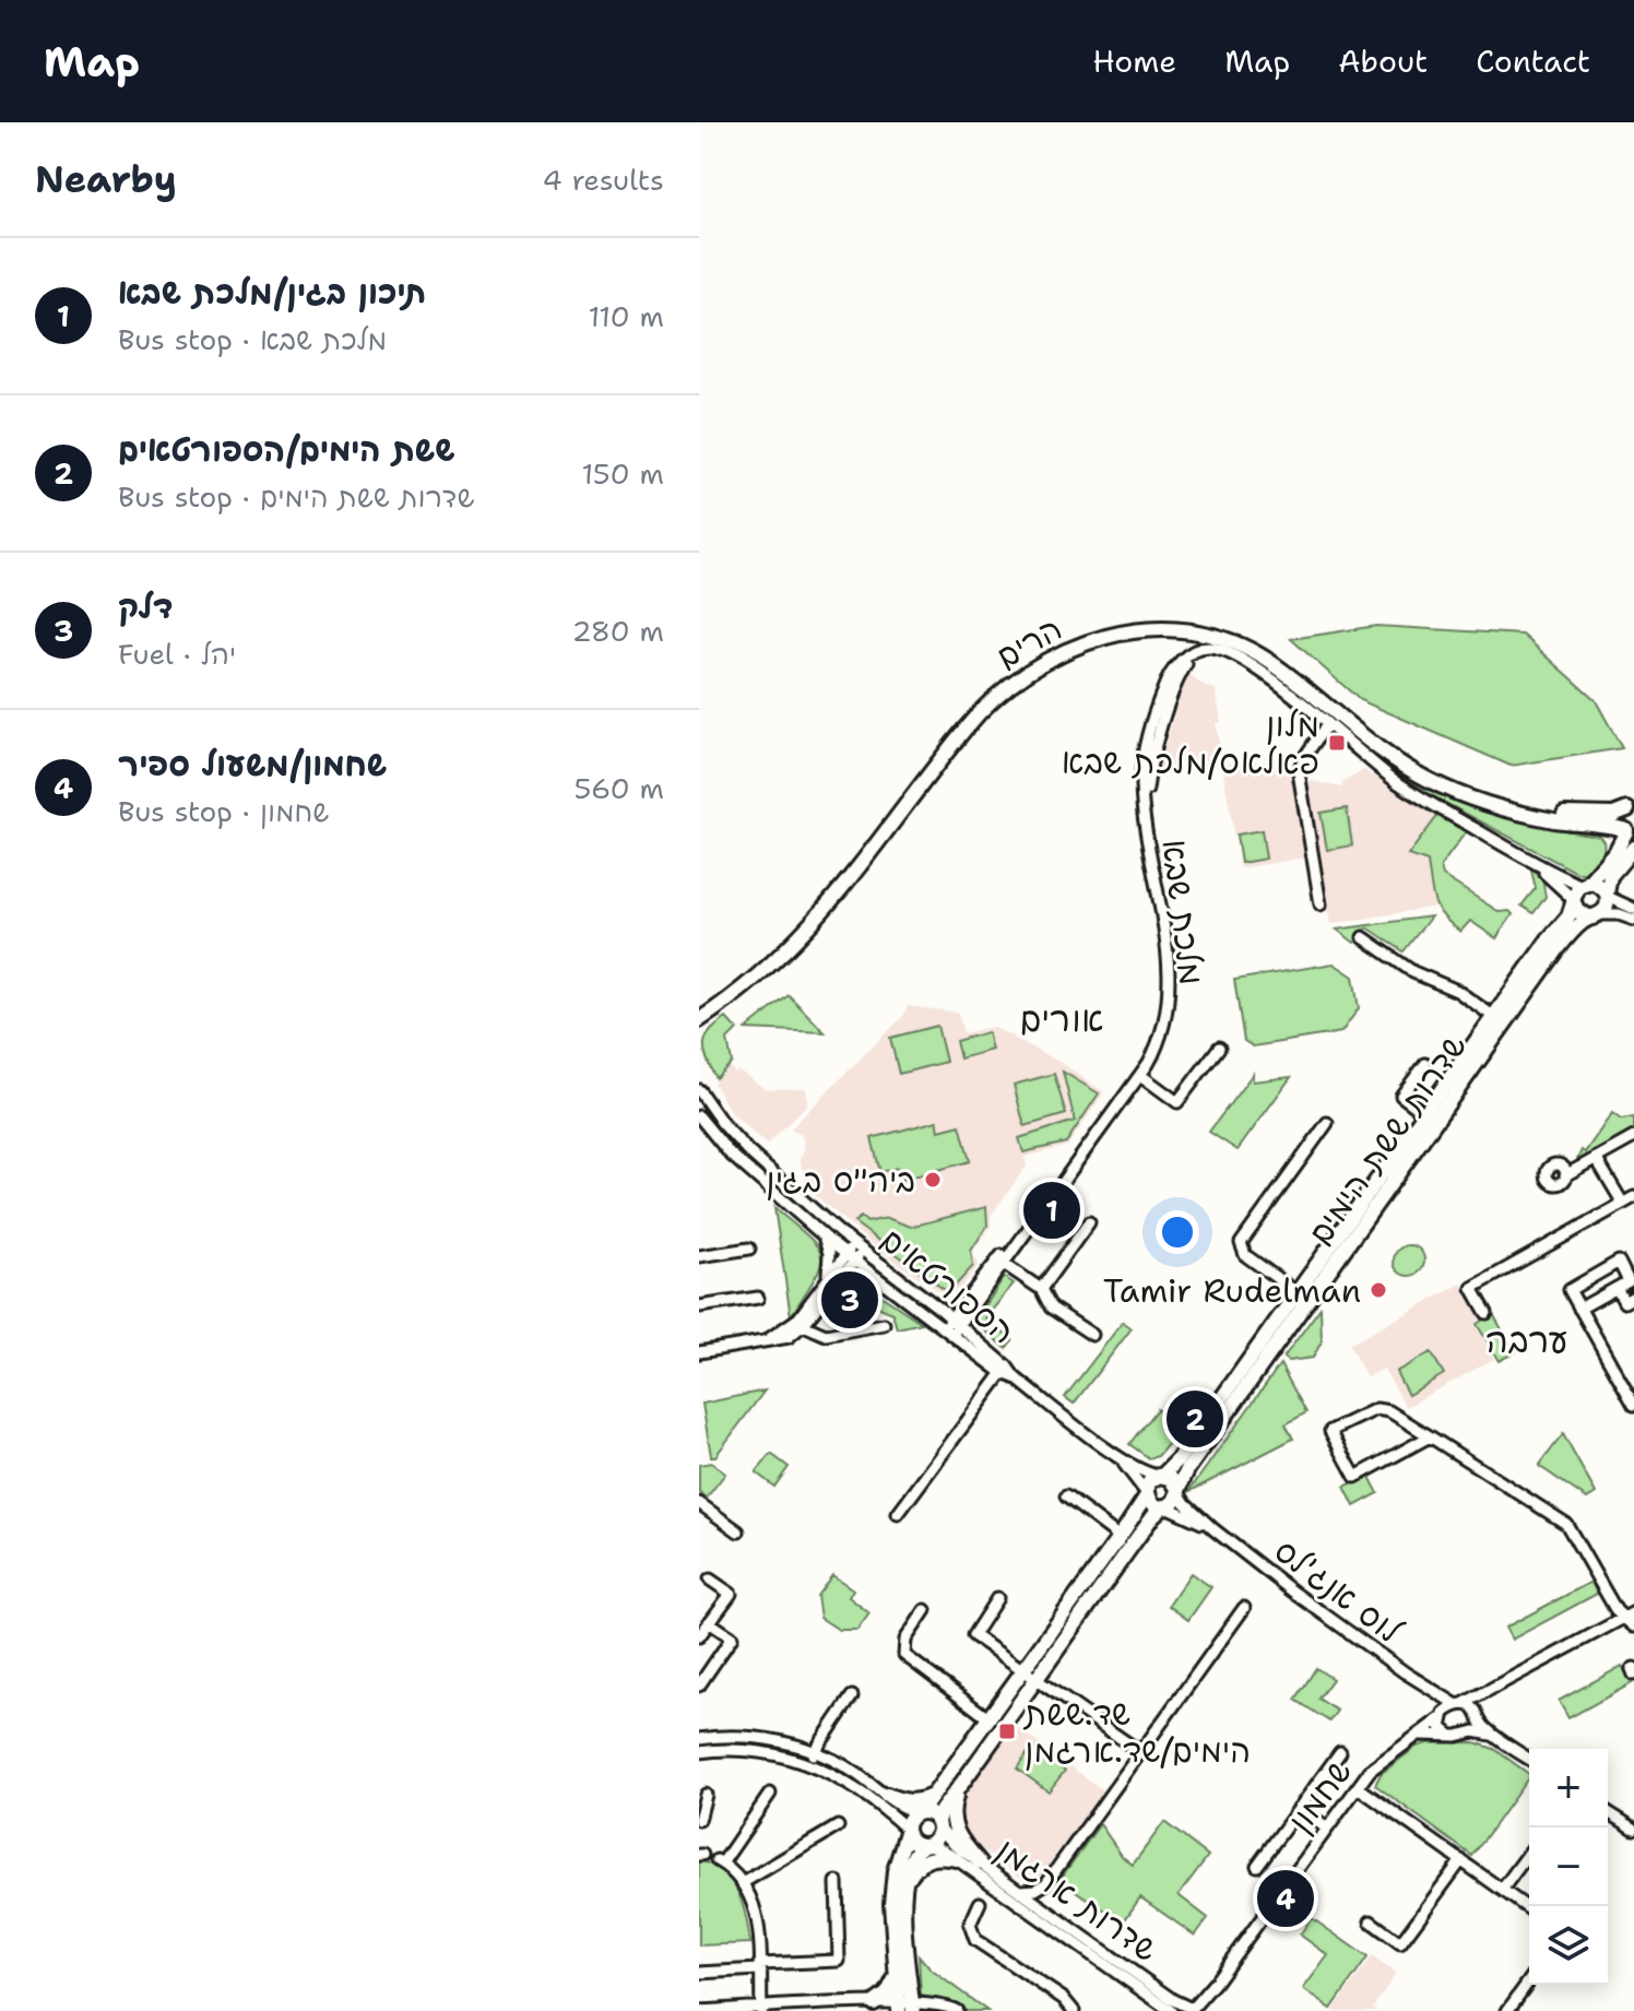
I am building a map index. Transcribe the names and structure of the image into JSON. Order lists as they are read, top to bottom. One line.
{"streets":{"main road":["הרים","שדרות ששת הימים"],"street":["מלכת שבא","הספורטאים","לוס אנג'לס","שחמון","שדרות ארגמן"]},"crossings":[["מלכת שבא","שדרות ששת הימים"],["מלכת שבא","הספורטאים"],["שדרות ששת הימים","הספורטאים"],["שדרות ששת הימים","לוס אנג'לס"],["הספורטאים","לוס אנג'לס"],["לוס אנג'לס","שחמון"],["שחמון","שדרות ארגמן"]],"districts":["אורים","ערבה"],"places":{"transit":["מלון פאלאס/מלכת שבא","שד.ששת הימים/שד.ארגמן"],"other":["ביה\"ס בגין","Tamir Rudelman"]},"page":{"header":"Map","nav":["Home","Map","About","Contact"],"heading":["Nearby","4 results"],"list":[{"mark":"1","name":"תיכון בגין/מלכת שבא","note":"Bus stop · מלכת שבא","value":"110 m"},{"mark":"2","name":"ששת הימים/הספורטאים","note":"Bus stop · שדרות ששת הימים","value":"150 m"},{"mark":"3","name":"דלק","note":"Fuel · יהל","value":"280 m"},{"mark":"4","name":"שחמון/משעול ספיר","note":"Bus stop · שחמון","value":"560 m"}],"pins":["1","3","2","4"],"map_buttons":["+","−"]}}
